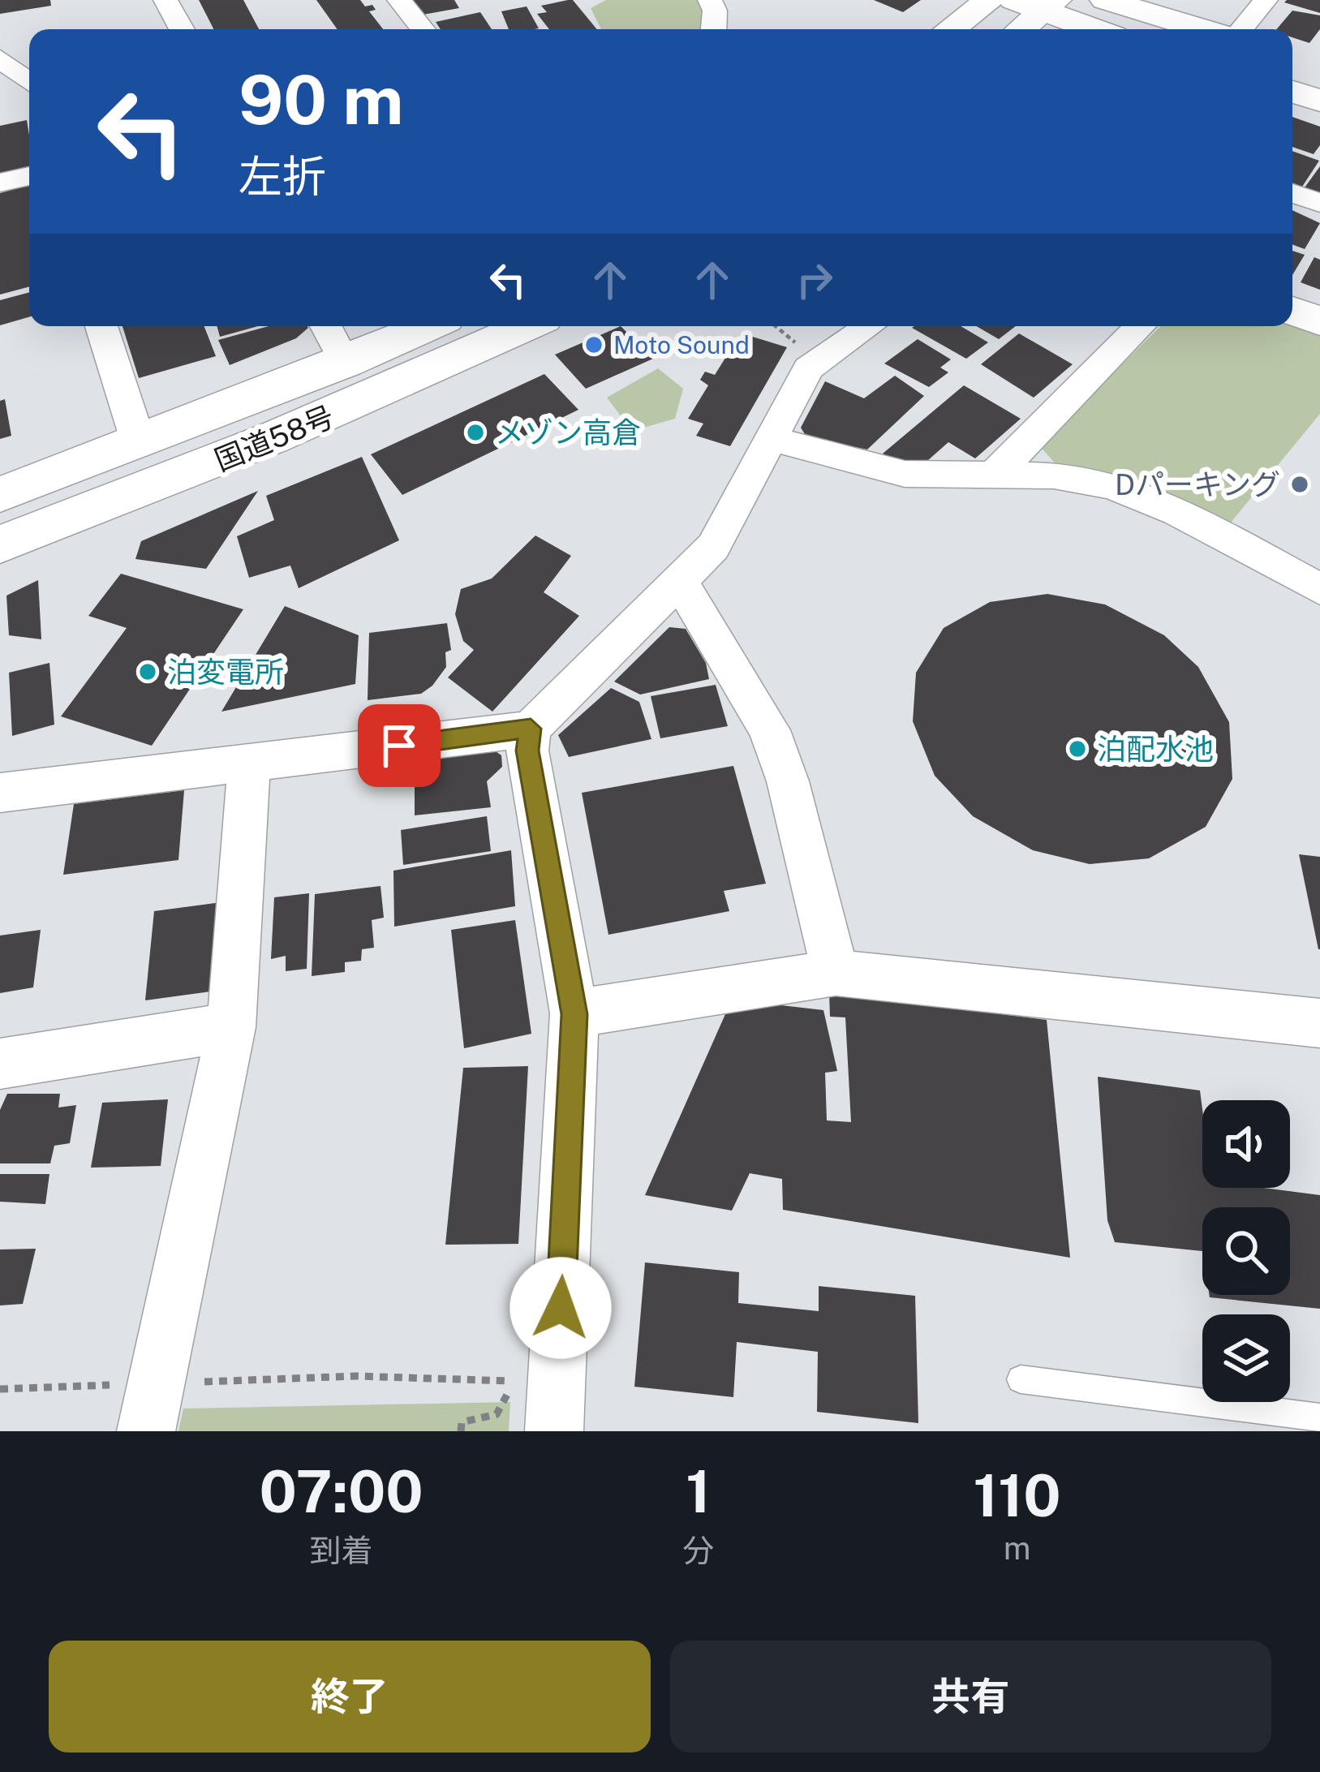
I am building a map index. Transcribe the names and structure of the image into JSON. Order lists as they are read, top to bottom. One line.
{"streets":{"main road":["国道58号"]},"places":["Moto Sound","メゾン高倉","Dパーキング","泊変電所","泊配水池"],"page":{"turn":["90 m","左折"],"eta":["07:00","到着","1","分","110","m"],"buttons":["終了","共有"]}}
